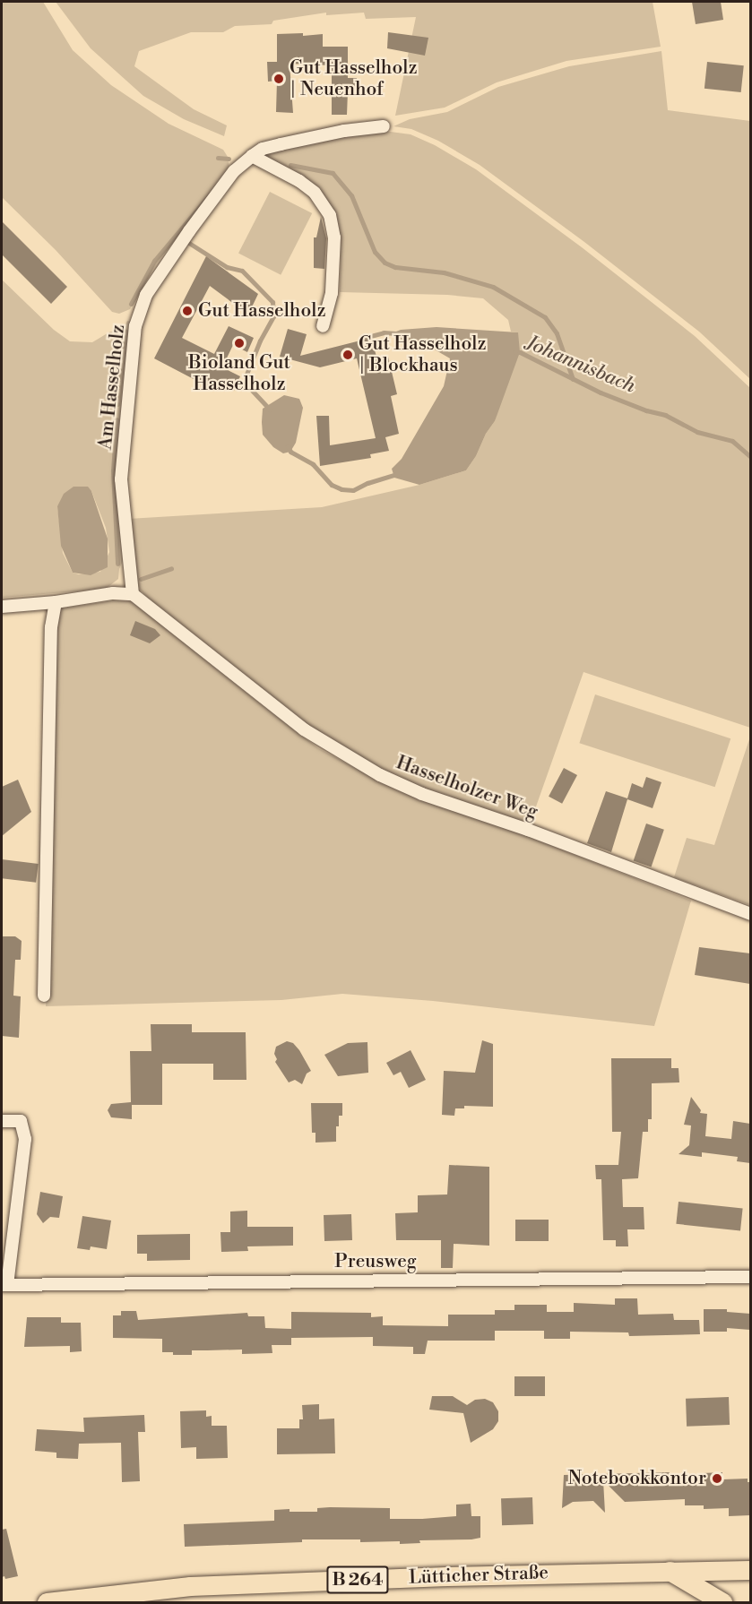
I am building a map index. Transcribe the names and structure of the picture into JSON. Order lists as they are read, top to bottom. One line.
{"streets":{"main road":["Lütticher Straße","B 264"],"street":["Am Hasselholz","Hasselholzer Weg","Preusweg"]},"crossings":[["Am Hasselholz","Hasselholzer Weg"]],"water":["Johannisbach"],"places":["Gut Hasselholz | Neuenhof","Gut Hasselholz","Bioland Gut Hasselholz","Gut Hasselholz | Blockhaus","Notebookkontor"]}
